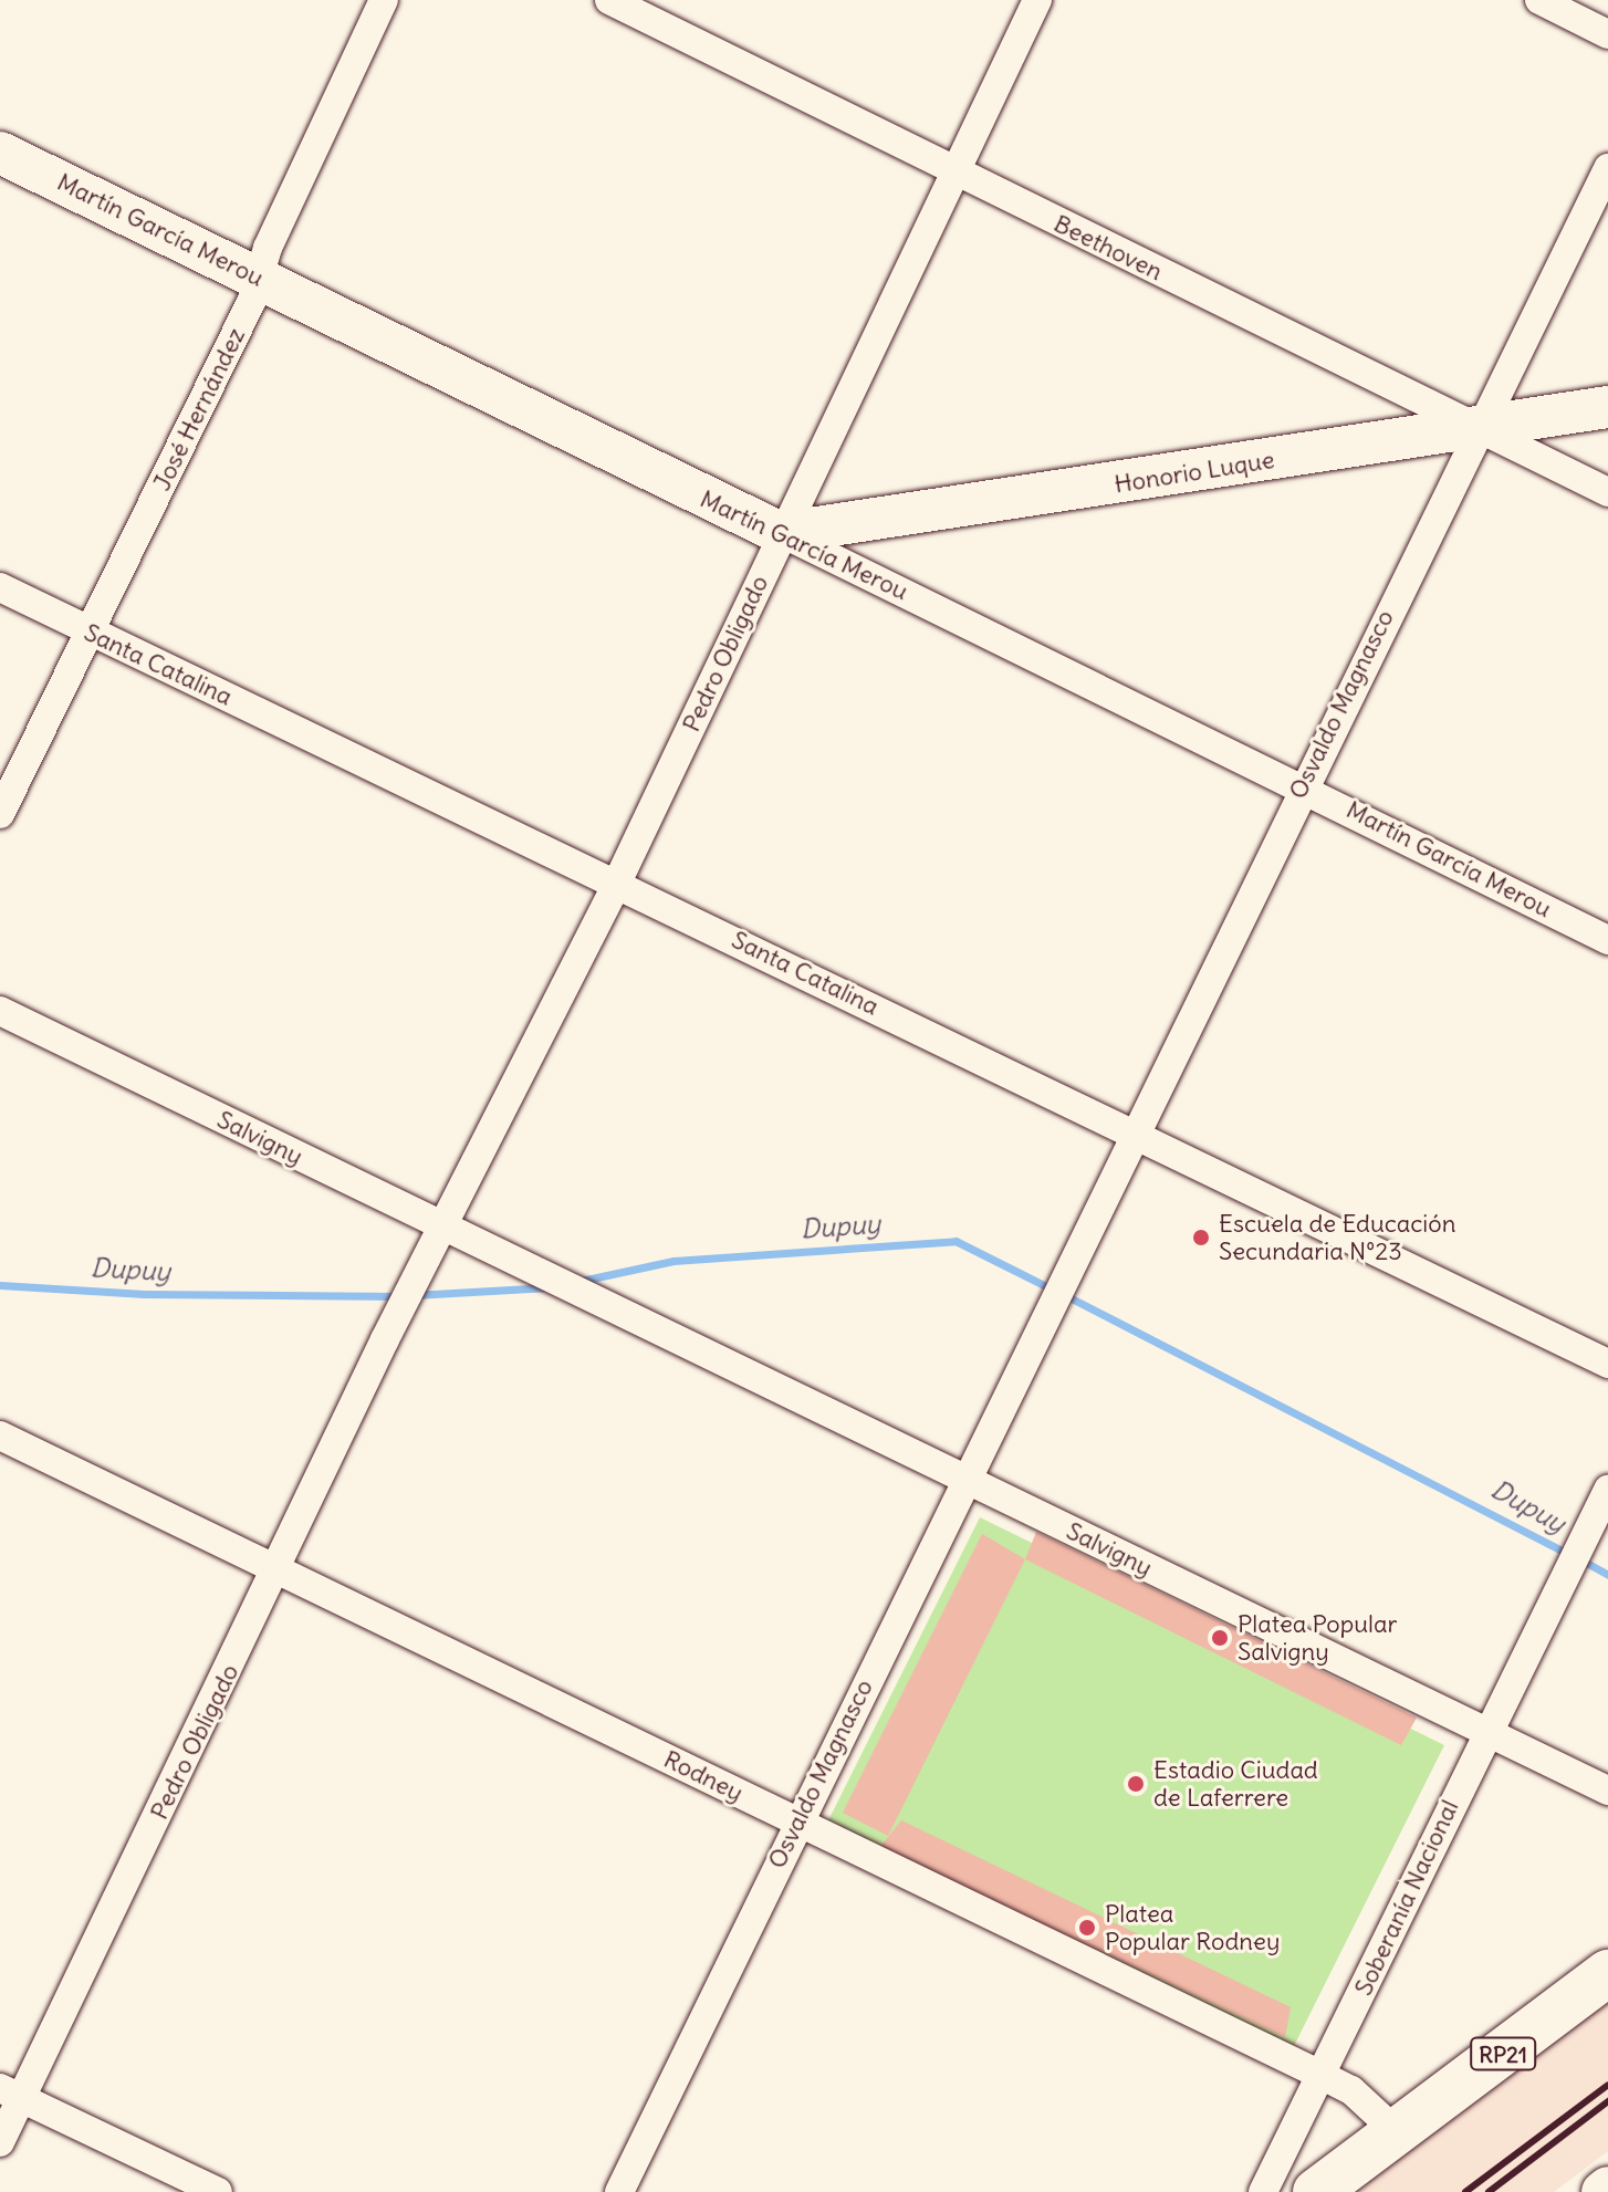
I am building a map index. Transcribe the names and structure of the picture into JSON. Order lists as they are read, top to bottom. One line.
{"streets":{"main road":["RP21"],"street":["Martín García Merou","Beethoven","José Hernández","Honorio Luque","Pedro Obligado","Santa Catalina","Osvaldo Magnasco","Salvigny","Rodney","Soberanía Nacional"]},"crossings":[["Martín García Merou","José Hernández"],["Martín García Merou","Honorio Luque"],["Martín García Merou","Pedro Obligado"],["Martín García Merou","Osvaldo Magnasco"],["Beethoven","Honorio Luque"],["Beethoven","Pedro Obligado"],["Beethoven","Osvaldo Magnasco"],["José Hernández","Santa Catalina"],["Honorio Luque","Pedro Obligado"],["Honorio Luque","Osvaldo Magnasco"],["Pedro Obligado","Santa Catalina"],["Pedro Obligado","Salvigny"],["Pedro Obligado","Rodney"],["Santa Catalina","Osvaldo Magnasco"],["Osvaldo Magnasco","Salvigny"],["Osvaldo Magnasco","Rodney"],["Salvigny","Soberanía Nacional"],["Rodney","Soberanía Nacional"],["Rodney","RP21"]],"water":["Dupuy"],"places":["Escuela de Educación Secundaria Nº23","Platea Popular Salvigny","Estadio Ciudad de Laferrere","Platea Popular Rodney"]}
